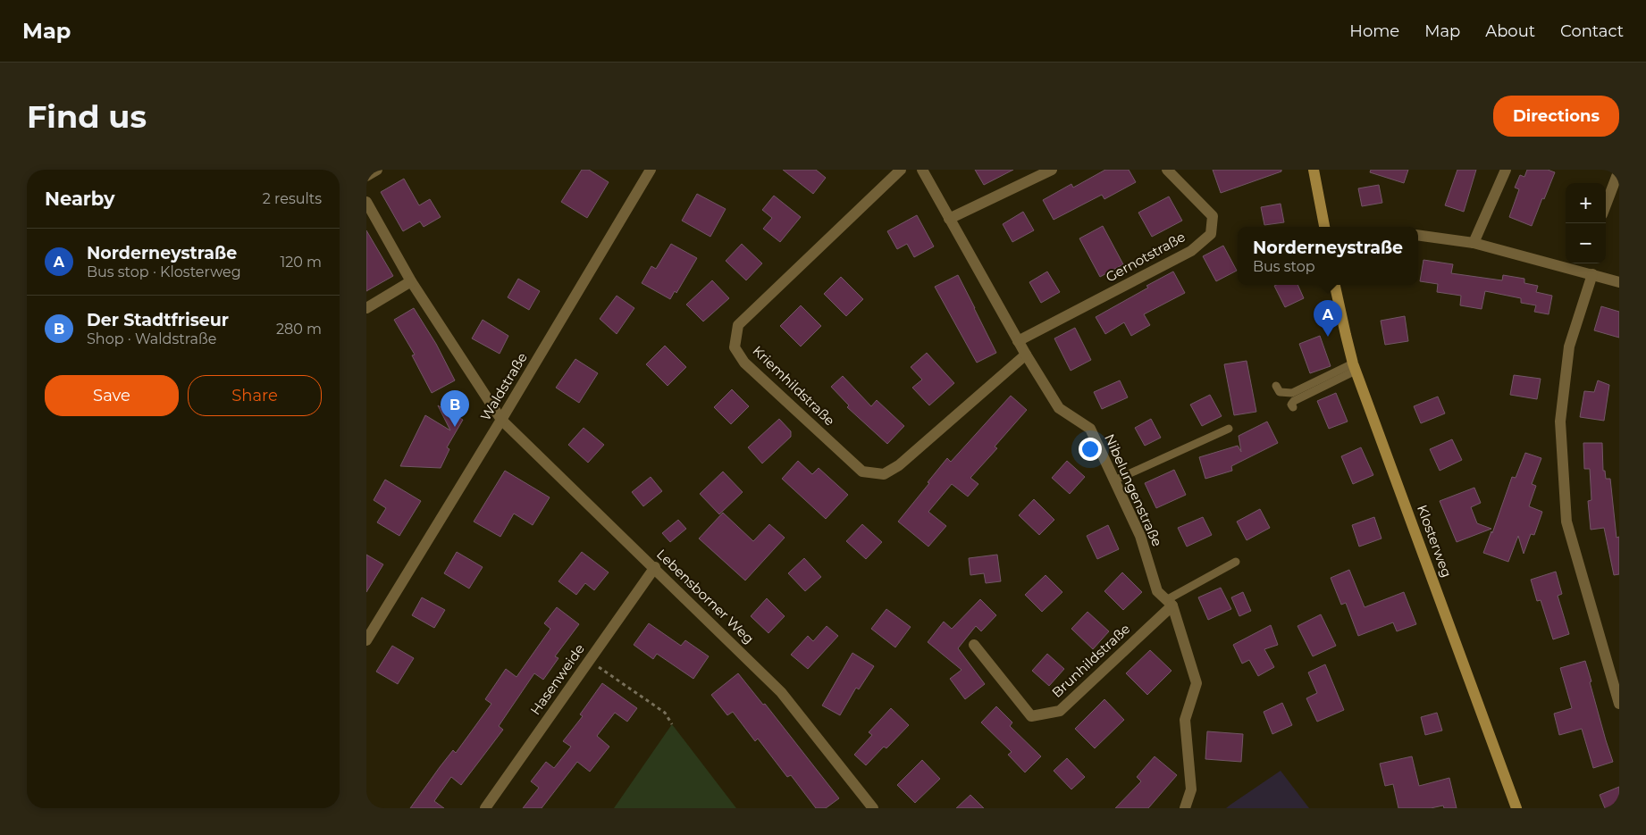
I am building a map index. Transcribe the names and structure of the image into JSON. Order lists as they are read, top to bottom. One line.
{"streets":{"street":["Gernotstraße","Kriemhildstraße","Waldstraße","Nibelungenstraße","Klosterweg","Lebensborner Weg","Brunhildstraße","Hasenweide"]},"crossings":[["Gernotstraße","Nibelungenstraße"],["Kriemhildstraße","Nibelungenstraße"],["Waldstraße","Lebensborner Weg"],["Nibelungenstraße","Brunhildstraße"],["Lebensborner Weg","Hasenweide"]],"page":{"header":"Map","nav":["Home","Map","About","Contact"],"buttons":["Directions",["Save","Share"]],"title":"Find us","heading":["Nearby","2 results"],"map_buttons":["+","−"],"popup":["Norderneystraße","Bus stop"],"list":[{"mark":"A","name":"Norderneystraße","note":"Bus stop · Klosterweg","value":"120 m"},{"mark":"B","name":"Der Stadtfriseur","note":"Shop · Waldstraße","value":"280 m"}],"pins":["A","B"]}}
